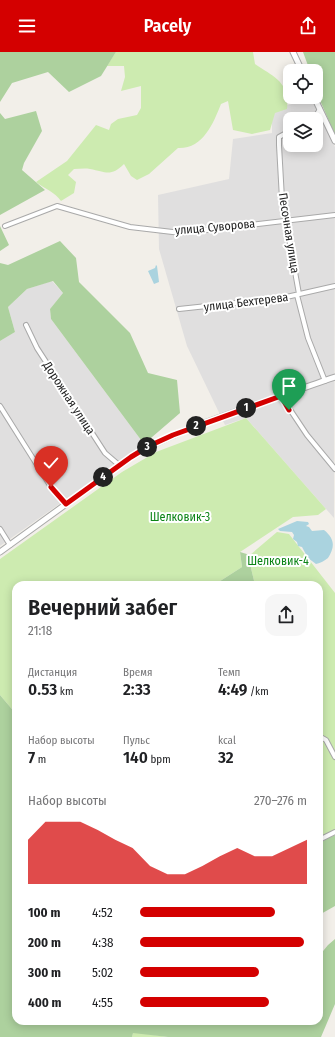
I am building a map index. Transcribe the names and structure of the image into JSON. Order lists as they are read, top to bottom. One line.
{"streets":{"street":["улица Суворова","Песочная улица","улица Бехтерева","Дорожная улица"]},"crossings":[["улица Суворова","Песочная улица"],["Песочная улица","улица Бехтерева"]],"parks":["Шелковик-3","Шелковик-4"],"page":{"header":"Pacely","pins":["1","2","3","4"],"heading":["Вечерний забег","21:18"],"stats":[["Дистанция","0.53 km"],["Время","2:33"],["Темп","4:49 /km"],["Набор высоты","7 m"],["Пульс","140 bpm"],["kcal","32"]],"chart":["Набор высоты","270–276 m"],"list":[{"name":"100 m","note":"4:52"},{"name":"200 m","note":"4:38"},{"name":"300 m","note":"5:02"},{"name":"400 m","note":"4:55"}]}}
